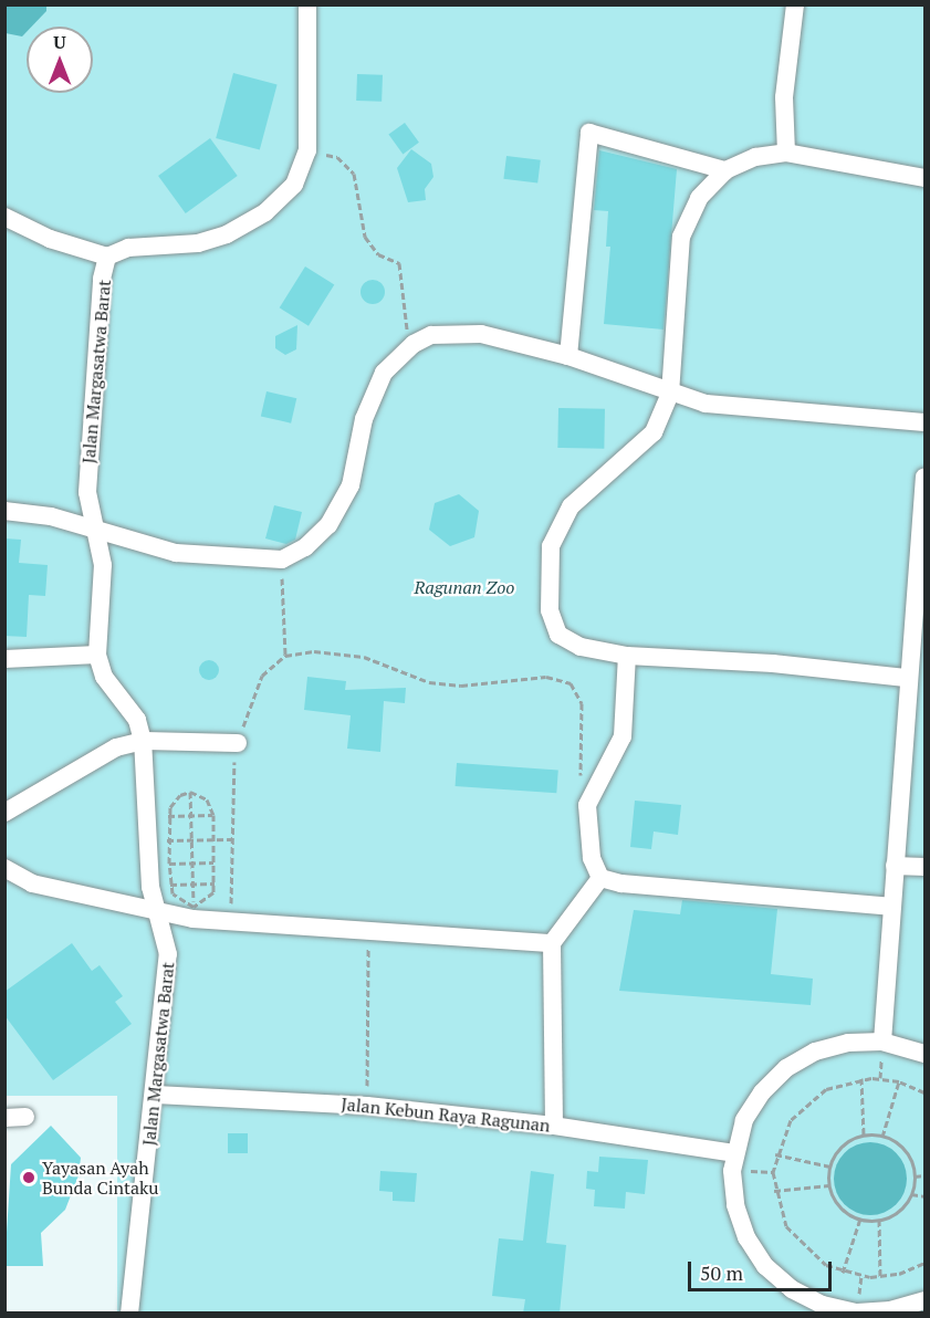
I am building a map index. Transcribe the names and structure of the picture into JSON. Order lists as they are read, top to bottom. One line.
{"streets":{"street":["Jalan Margasatwa Barat","Jalan Kebun Raya Ragunan"]},"crossings":[["Jalan Margasatwa Barat","Jalan Kebun Raya Ragunan"]],"parks":["Ragunan Zoo"],"places":["Yayasan Ayah Bunda Cintaku"],"scale_bar":"50 m","north":"top"}
